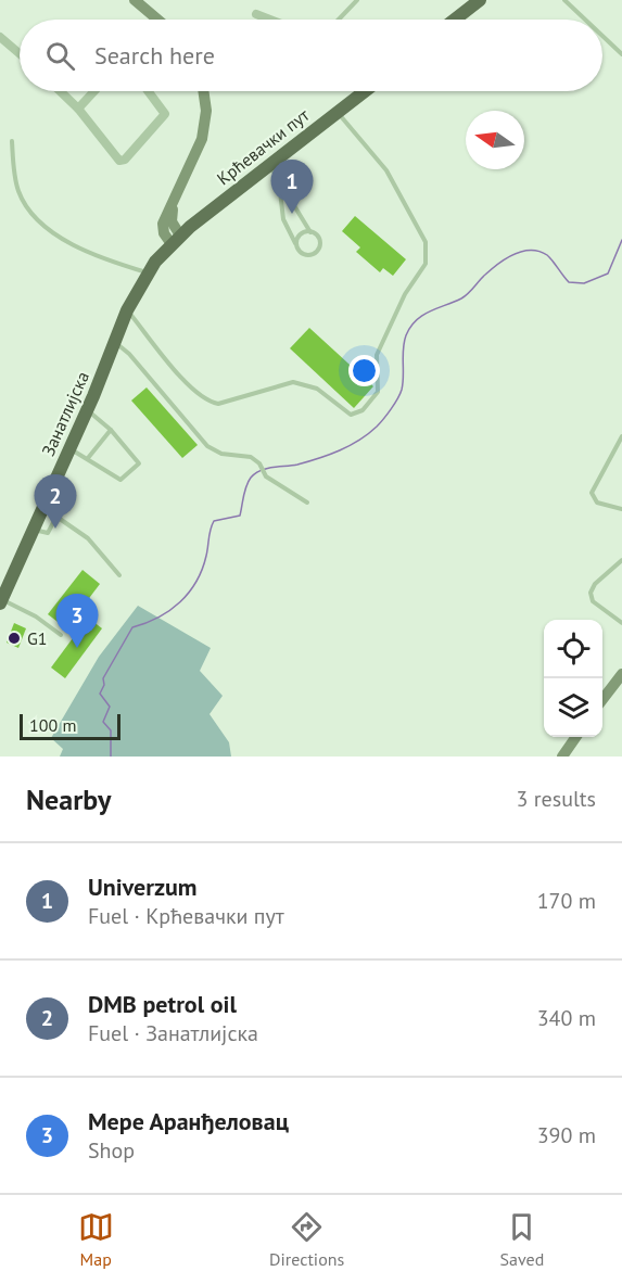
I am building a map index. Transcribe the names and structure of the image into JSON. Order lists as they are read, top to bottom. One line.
{"streets":{"main road":["Крћевачки пут","Занатлијска"]},"crossings":[["Крћевачки пут","Занатлијска"]],"places":["G1"],"scale_bar":"100 m","north":"left","page":{"search":"Search here","pins":["1","2","3"],"scale":"100 m","heading":["Nearby","3 results"],"list":[{"mark":"1","name":"Univerzum","note":"Fuel · Крћевачки пут","value":"170 m"},{"mark":"2","name":"DMB petrol oil","note":"Fuel · Занатлијска","value":"340 m"},{"mark":"3","name":"Мере Аранђеловац","note":"Shop","value":"390 m"}],"nav":["Map","Directions","Saved"]}}
